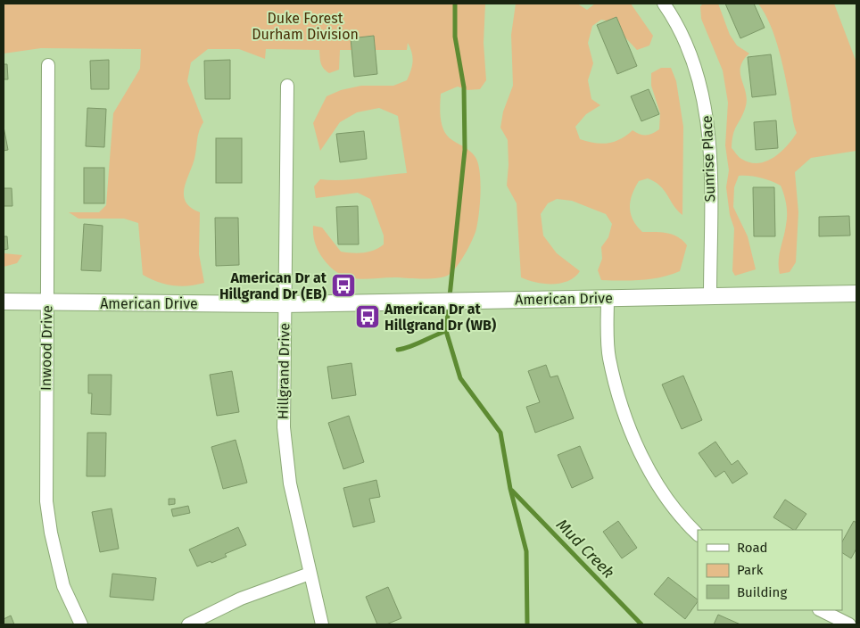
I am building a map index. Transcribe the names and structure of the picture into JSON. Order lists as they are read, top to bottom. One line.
{"streets":{"street":["Sunrise Place","American Drive","Inwood Drive","Hillgrand Drive"]},"crossings":[["Sunrise Place","American Drive"],["American Drive","Inwood Drive"],["American Drive","Hillgrand Drive"]],"water":["Mud Creek"],"parks":["Duke Forest Durham Division"],"places":{"bus stop":["American Dr at Hillgrand Dr (EB)","American Dr at Hillgrand Dr (WB)"]},"legend":["Road","Park","Building"]}
